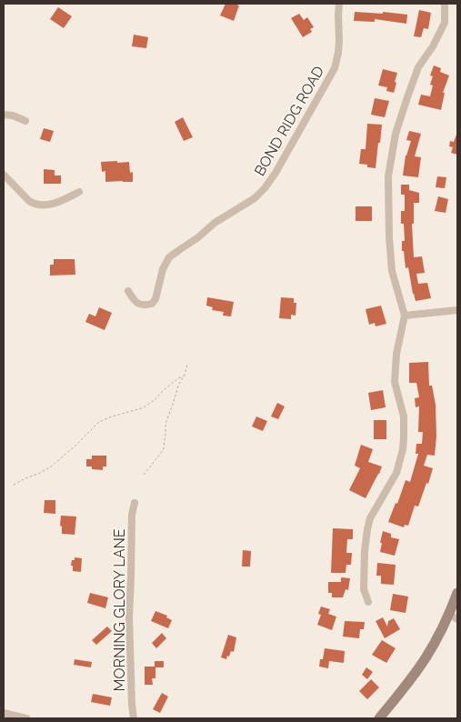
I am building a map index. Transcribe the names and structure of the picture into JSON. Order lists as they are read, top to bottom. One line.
{"streets":{"street":["BOND RIDG ROAD","MORNING GLORY LANE"]}}
